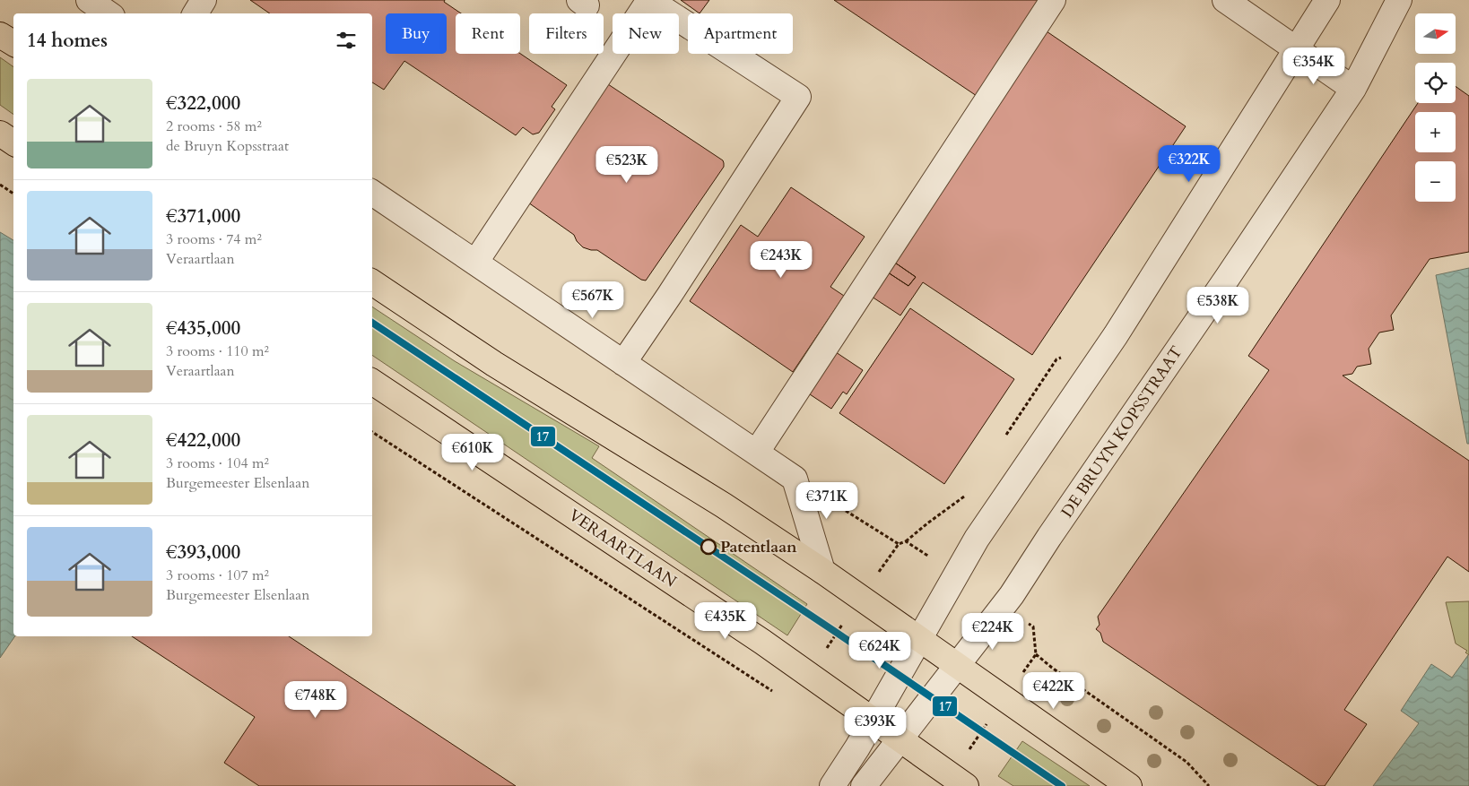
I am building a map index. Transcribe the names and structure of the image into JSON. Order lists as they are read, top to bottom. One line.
{"streets":{"main road":["VERAARTLAAN"],"street":["DE BRUYN KOPSSTRAAT"]},"crossings":[["DE BRUYN KOPSSTRAAT","VERAARTLAAN"]],"places":["Patentlaan"],"lines":["transit line 17"],"north":"right","page":{"map_buttons":["+","−"],"chip":["Buy","Rent","Filters","New","Apartment"],"heading":"14 homes","price":["€354K","€322K","€523K","€243K","€567K","€538K","€610K","€371K","€435K","€224K","€624K","€422K","€748K","€393K"],"list":[{"name":"€322,000","note":"2 rooms · 58 m² · de Bruyn Kopsstraat"},{"name":"€371,000","note":"3 rooms · 74 m² · Veraartlaan"},{"name":"€435,000","note":"3 rooms · 110 m² · Veraartlaan"},{"name":"€422,000","note":"3 rooms · 104 m² · Burgemeester Elsenlaan"},{"name":"€393,000","note":"3 rooms · 107 m² · Burgemeester Elsenlaan"}]}}
